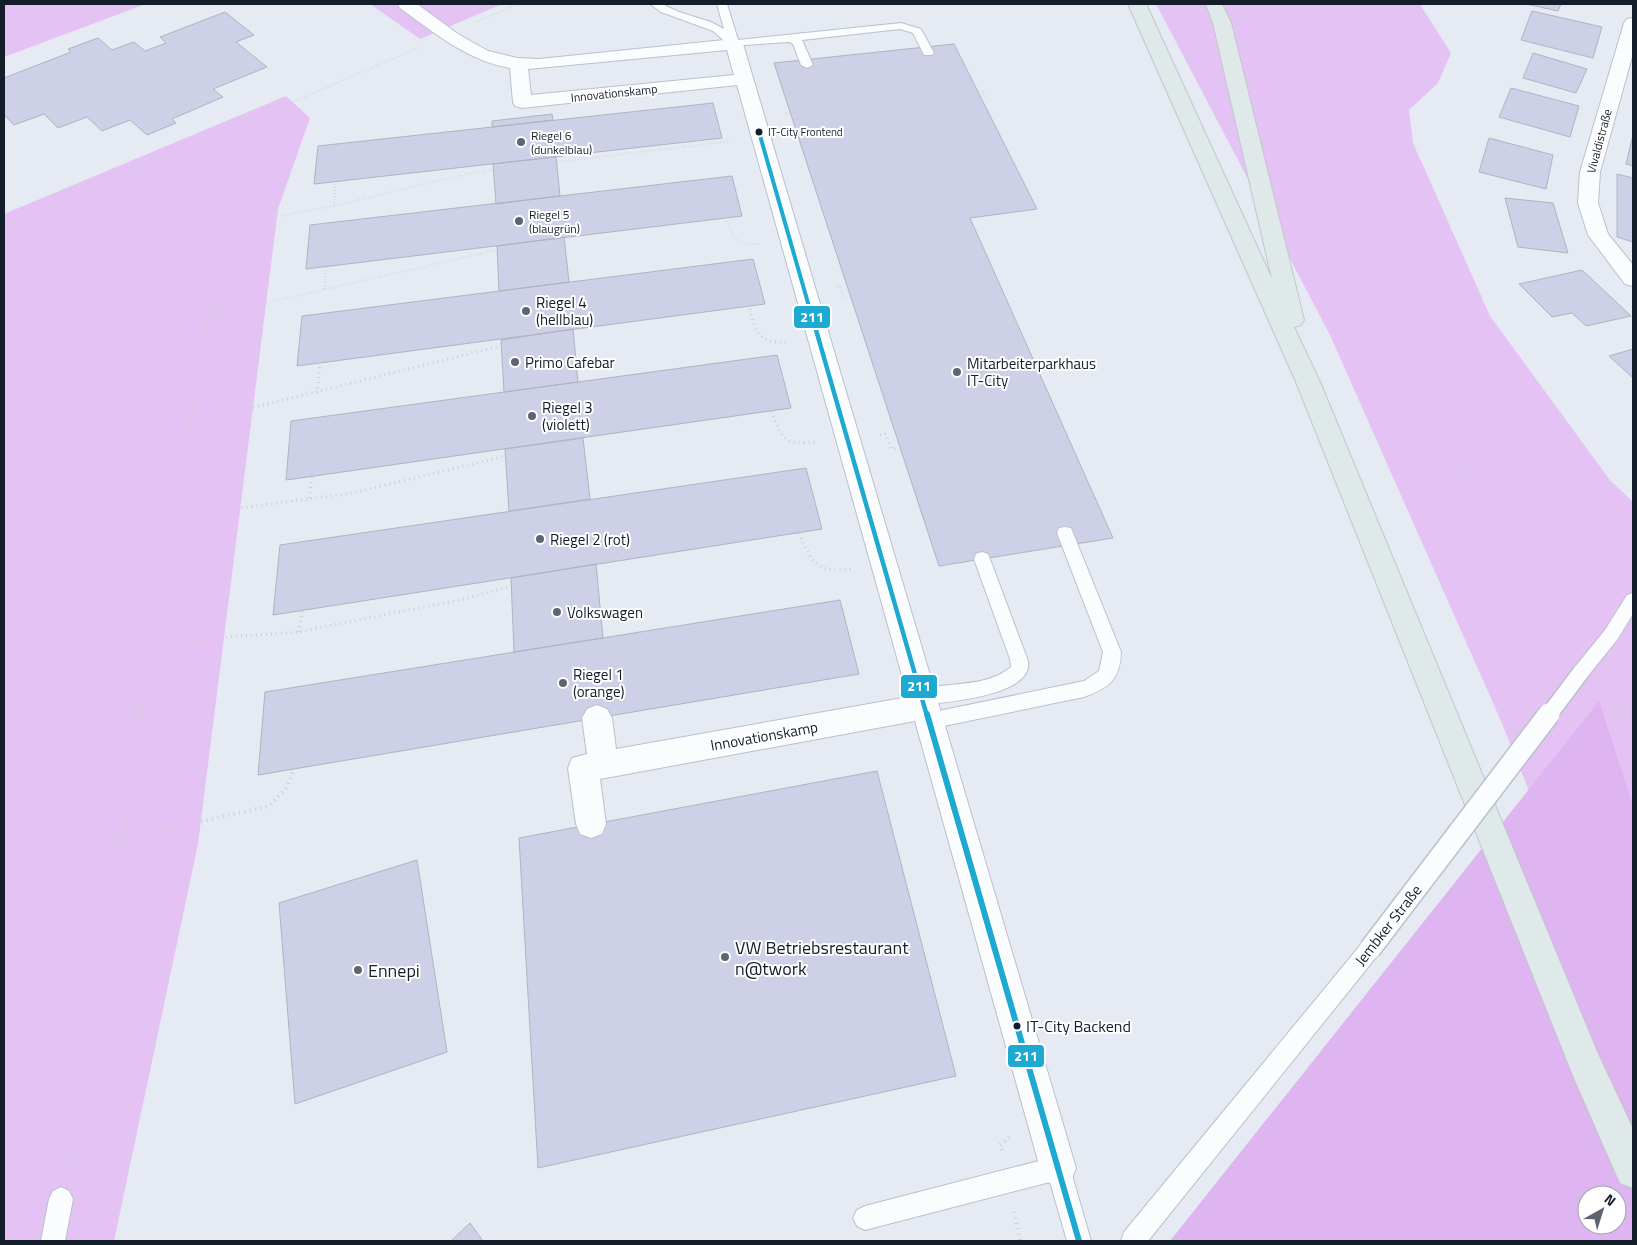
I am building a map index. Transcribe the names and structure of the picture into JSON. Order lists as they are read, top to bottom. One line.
{"streets":{"street":["Innovationskamp","Vivaldistraße"],"lane":["Jembker Straße"]},"places":["IT-City Frontend","Riegel 6 (dunkelblau)","Riegel 5 (blaugrün)","Riegel 4 (hellblau)","Primo Cafebar","Mitarbeiterparkhaus IT-City","Riegel 3 (violett)","Riegel 2 (rot)","Volkswagen","Riegel 1 (orange)","VW Betriebsrestaurant n@twork","Ennepi","IT-City Backend"],"lines":["transit line 211"],"north":"top right"}
